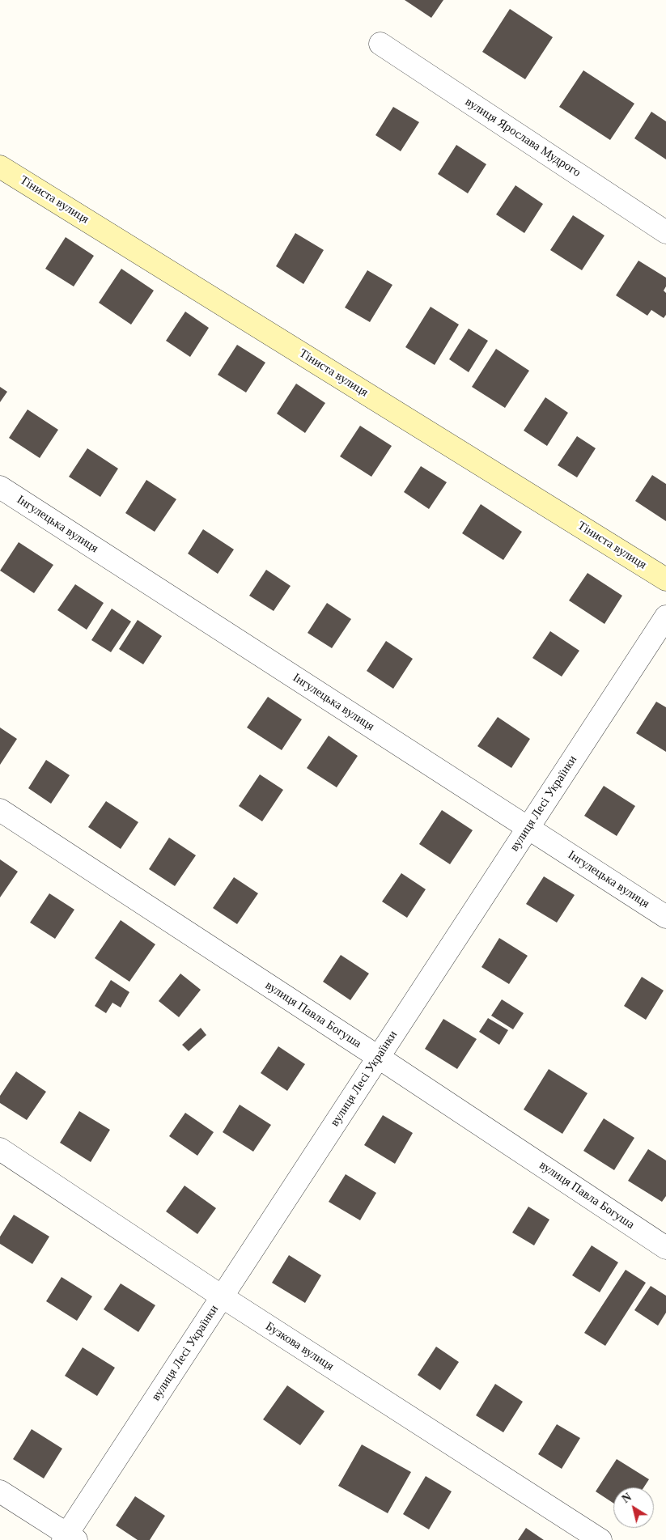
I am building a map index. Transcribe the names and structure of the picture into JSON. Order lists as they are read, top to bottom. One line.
{"streets":{"street":["вулиця Ярослава Мудрого","Тіниста вулиця","Інгулецька вулиця","вулиця Лесі Українки","вулиця Павла Богуша","Бузкова вулиця"]},"crossings":[["Інгулецька вулиця","вулиця Лесі Українки"],["вулиця Лесі Українки","вулиця Павла Богуша"],["вулиця Лесі Українки","Бузкова вулиця"]],"north":"top left"}
